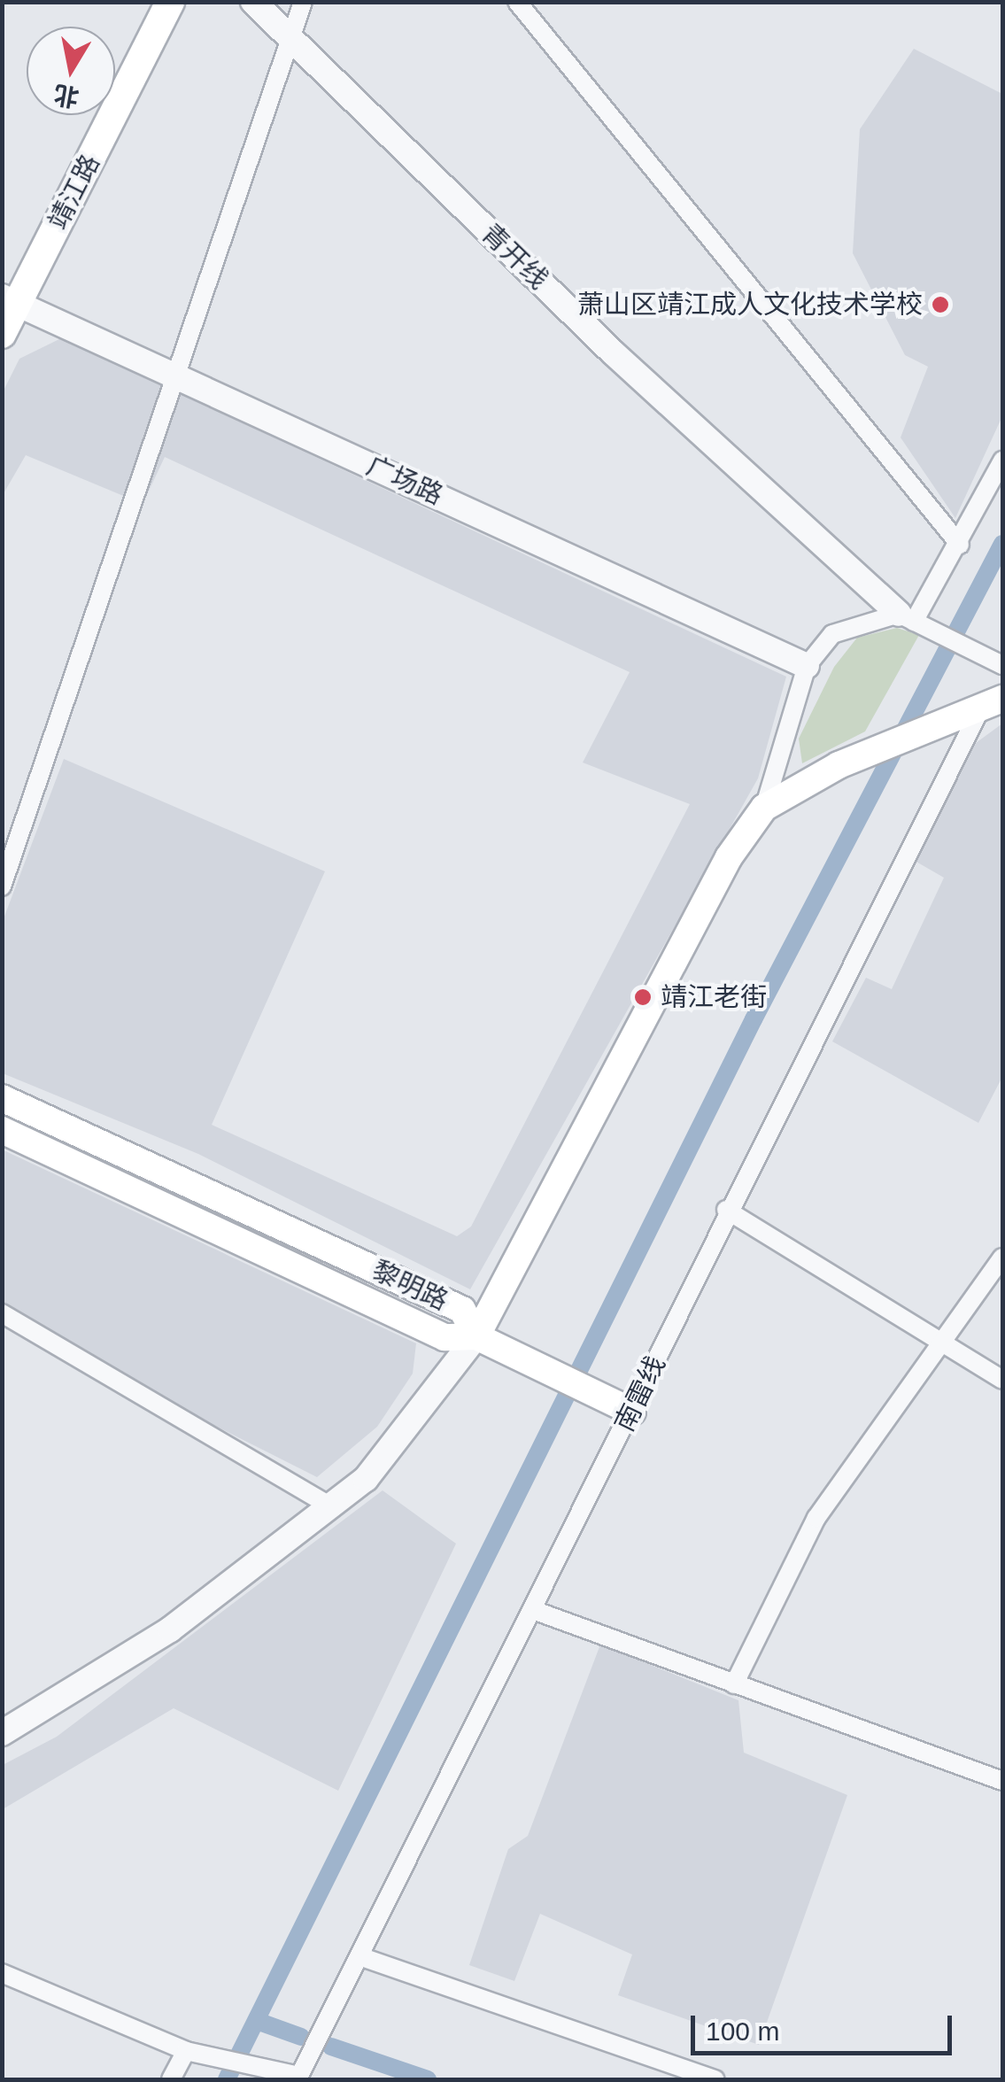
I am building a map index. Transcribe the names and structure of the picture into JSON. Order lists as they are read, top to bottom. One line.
{"streets":{"main road":["靖江路","黎明路"],"street":["青开线","广场路","南雷线"]},"crossings":[["靖江路","广场路"]],"places":["萧山区靖江成人文化技术学校","靖江老街"],"scale_bar":"100 m","north":"bottom"}
